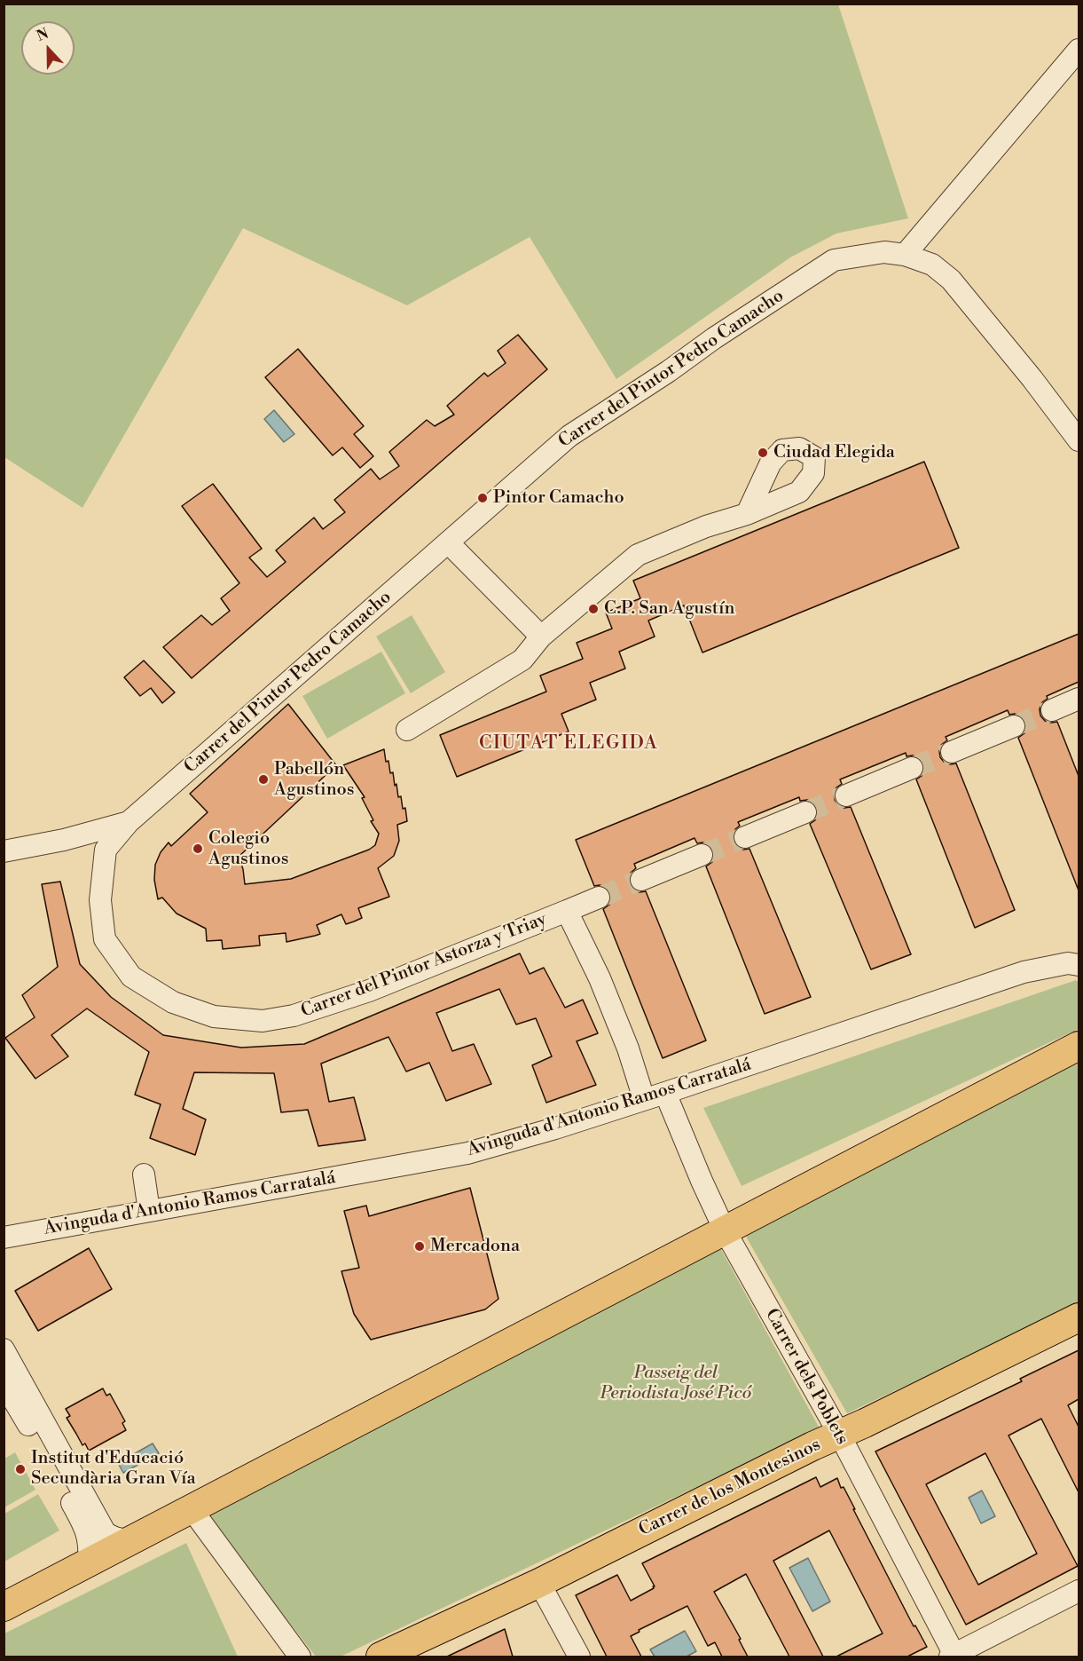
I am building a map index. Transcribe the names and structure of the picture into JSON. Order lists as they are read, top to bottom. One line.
{"streets":{"main road":["Carrer de los Montesinos"],"street":["Carrer del Pintor Pedro Camacho","Carrer del Pintor Astorza y Triay","Avinguda d'Antonio Ramos Carratalá","Carrer dels Poblets"]},"crossings":[["Carrer del Pintor Astorza y Triay","Avinguda d'Antonio Ramos Carratalá"],["Avinguda d'Antonio Ramos Carratalá","Carrer dels Poblets"],["Carrer dels Poblets","Carrer de los Montesinos"]],"districts":["CIUTAT ELEGIDA"],"parks":["Passeig del Periodista José Picó"],"places":["Ciudad Elegida","Pintor Camacho","C.P. San Agustín","Pabellón Agustinos","Colegio Agustinos","Mercadona","Institut d'Educació Secundària Gran Vía"],"north":"top"}
